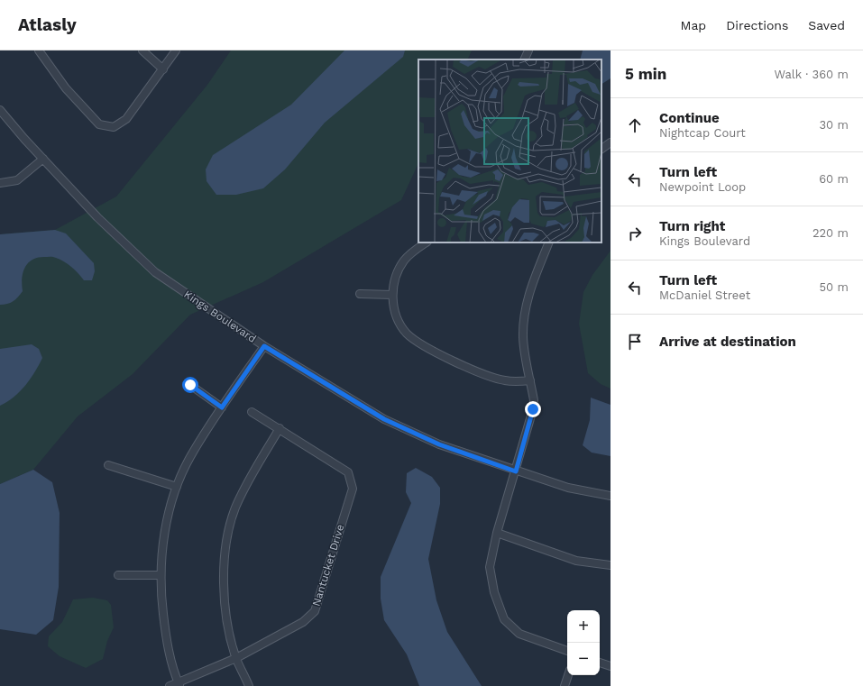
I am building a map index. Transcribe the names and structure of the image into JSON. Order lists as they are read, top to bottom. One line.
{"streets":{"street":["Kings Boulevard","Nantucket Drive"]},"page":{"header":"Atlasly","nav":["Map","Directions","Saved"],"heading":["5 min","Walk · 360 m"],"list":[["Continue","Nightcap Court","30 m"],["Turn left","Newpoint Loop","60 m"],["Turn right","Kings Boulevard","220 m"],["Turn left","McDaniel Street","50 m"],"Arrive at destination"],"map_buttons":["+","−"]}}
